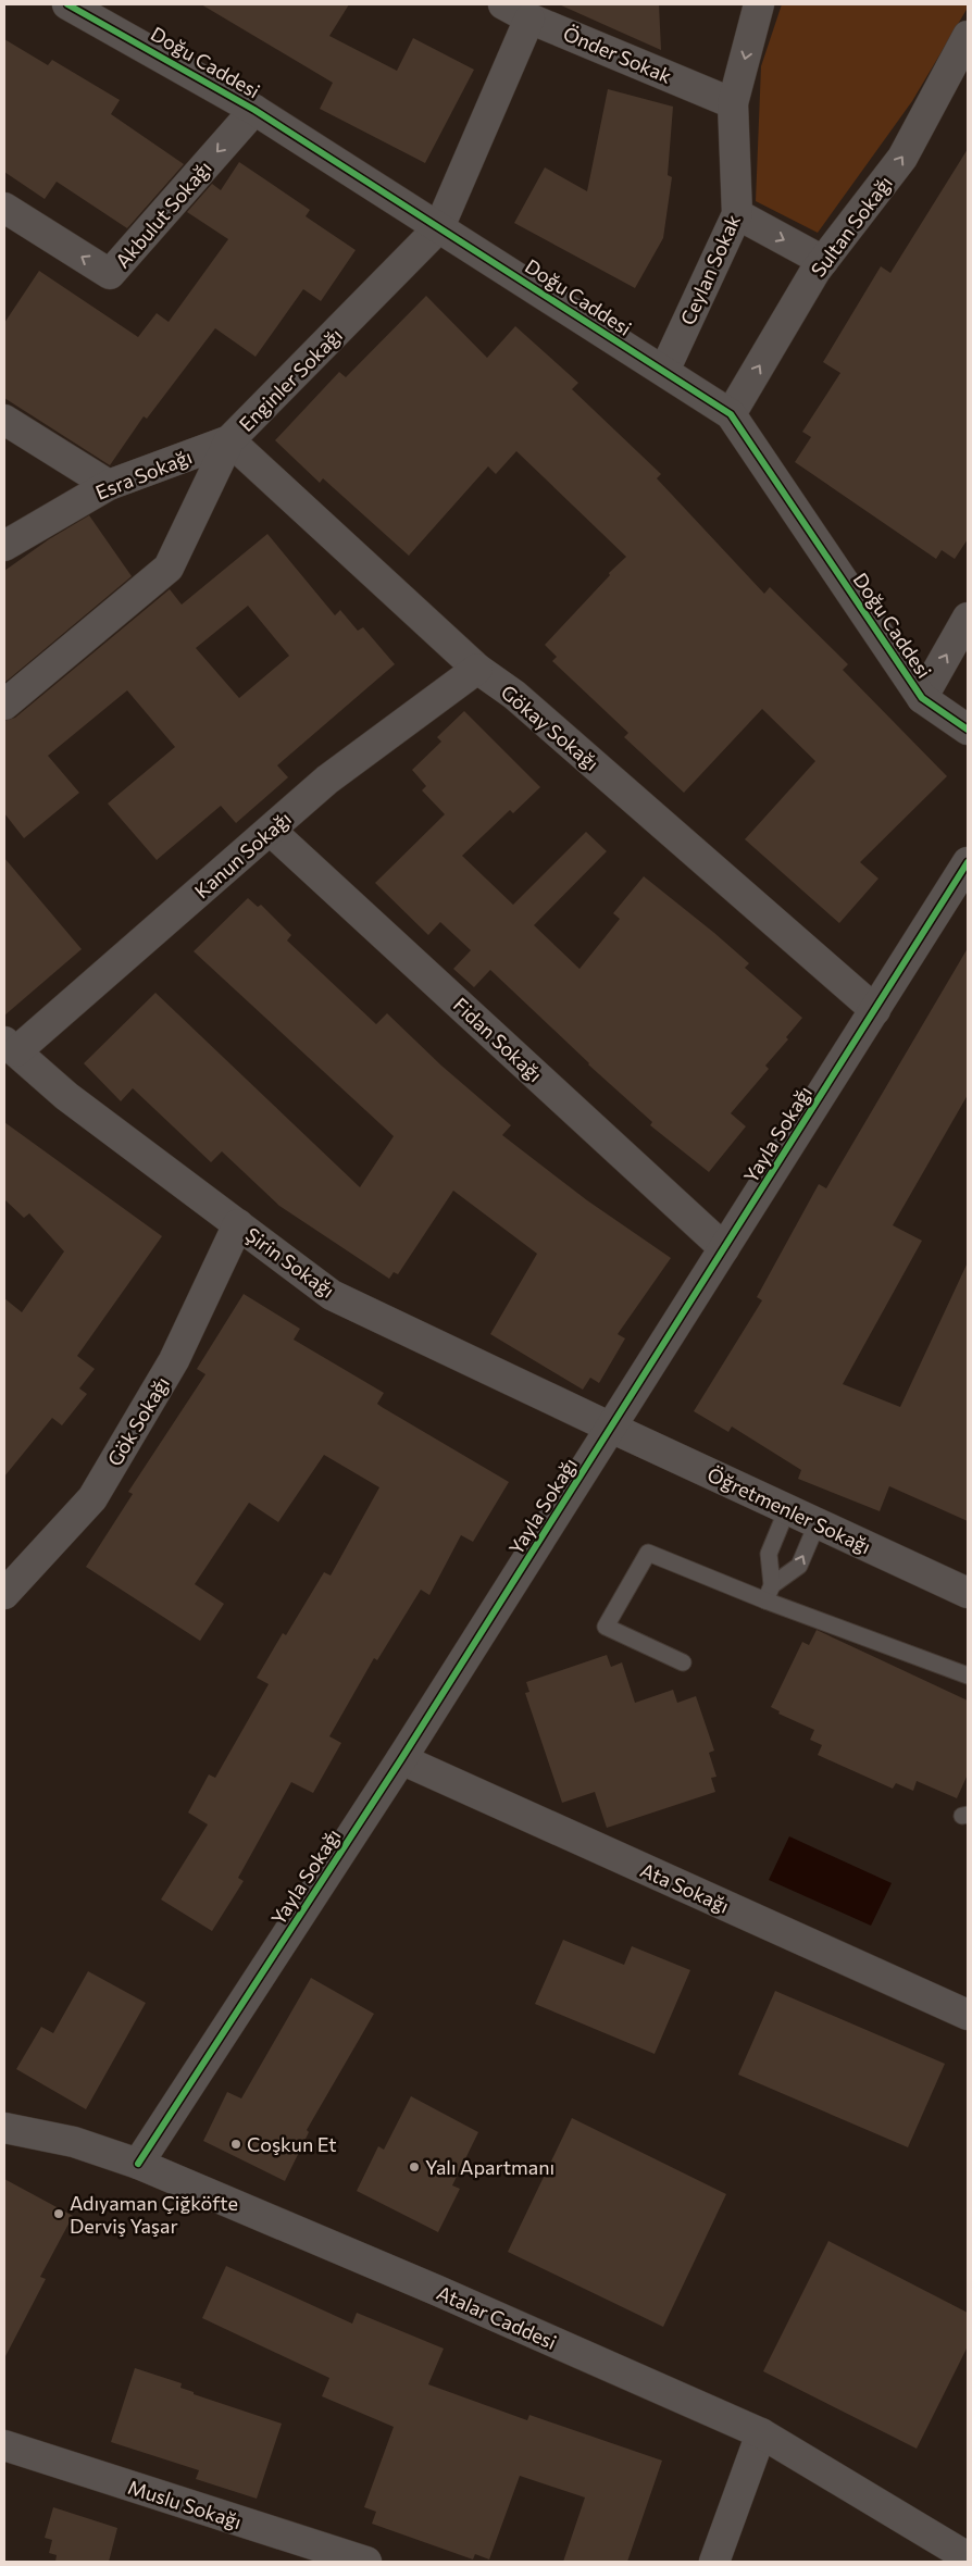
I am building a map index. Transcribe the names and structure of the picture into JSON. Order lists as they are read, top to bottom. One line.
{"streets":{"street":["Önder Sokak","Doğu Caddesi","Akbulut Sokağı","Sultan Sokağı","Ceylan Sokak","Enginler Sokağı","Esra Sokağı","Gökay Sokağı","Kanun Sokağı","Fidan Sokağı","Yayla Sokağı","Şirin Sokağı","Gök Sokağı","Öğretmenler Sokağı","Ata Sokağı","Atalar Caddesi","Muslu Sokağı"]},"crossings":[["Önder Sokak","Ceylan Sokak"],["Önder Sokak","Enginler Sokağı"],["Doğu Caddesi","Akbulut Sokağı"],["Doğu Caddesi","Sultan Sokağı"],["Doğu Caddesi","Ceylan Sokak"],["Doğu Caddesi","Enginler Sokağı"],["Enginler Sokağı","Esra Sokağı"],["Enginler Sokağı","Gökay Sokağı"],["Esra Sokağı","Gökay Sokağı"],["Gökay Sokağı","Kanun Sokağı"],["Gökay Sokağı","Yayla Sokağı"],["Kanun Sokağı","Fidan Sokağı"],["Kanun Sokağı","Şirin Sokağı"],["Fidan Sokağı","Yayla Sokağı"],["Yayla Sokağı","Şirin Sokağı"],["Yayla Sokağı","Öğretmenler Sokağı"],["Yayla Sokağı","Ata Sokağı"],["Yayla Sokağı","Atalar Caddesi"],["Şirin Sokağı","Gök Sokağı"],["Şirin Sokağı","Öğretmenler Sokağı"]],"one_way":["Sultan Sokağı"],"places":["Coşkun Et","Yalı Apartmanı","Adıyaman Çiğköfte Derviş Yaşar"]}
